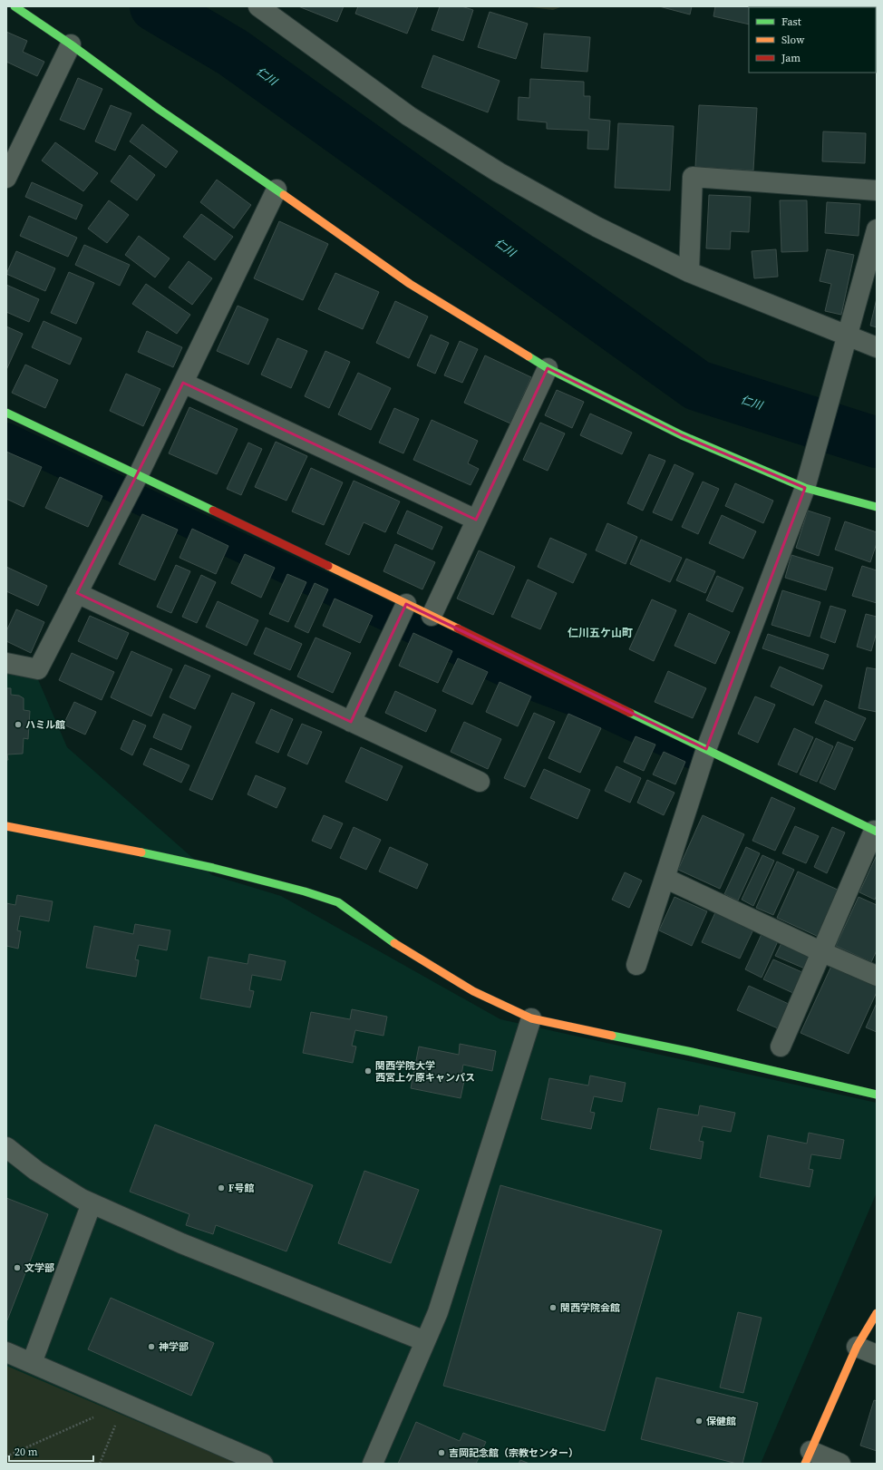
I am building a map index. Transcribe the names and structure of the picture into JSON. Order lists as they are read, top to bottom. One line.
{"districts":["仁川五ケ山町"],"water":["仁川"],"places":["ハミル館","関西学院大学 西宮上ケ原キャンパス","F号館","文学部","関西学院会館","神学部","保健館","吉岡記念館（宗教センター）"],"legend":["Fast","Slow","Jam"],"scale_bar":"20 m"}
